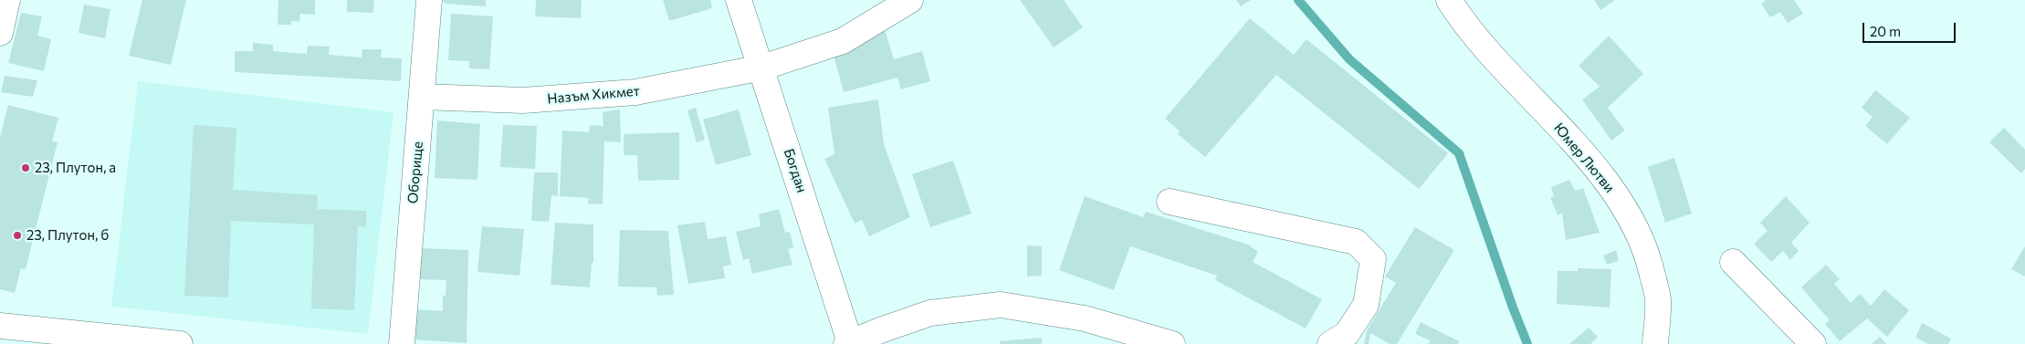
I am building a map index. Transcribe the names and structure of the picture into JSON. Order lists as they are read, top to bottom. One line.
{"streets":{"street":["Назъм Хикмет","Юмер Лютви","Богдан","Оборище"]},"crossings":[["Назъм Хикмет","Богдан"],["Назъм Хикмет","Оборище"]],"places":["23, Плутон, а","23, Плутон, б"],"scale_bar":"20 m"}
